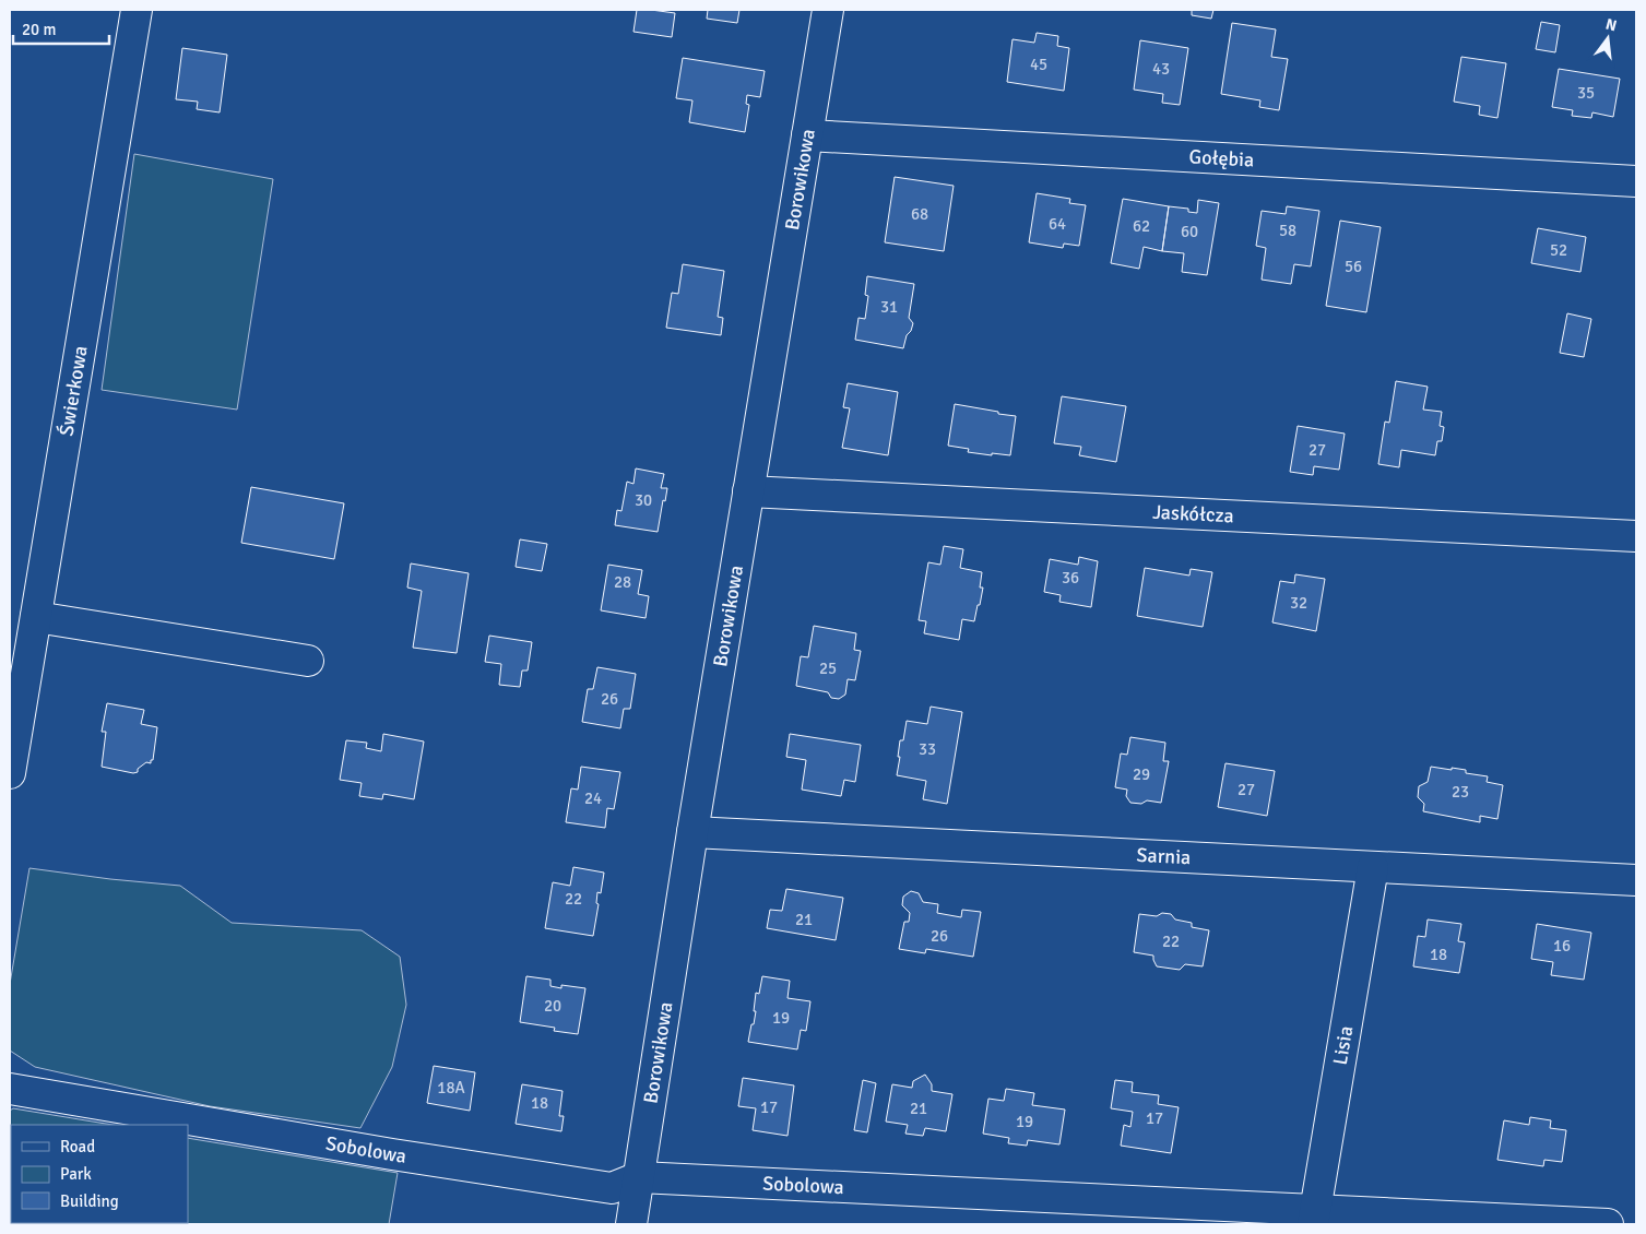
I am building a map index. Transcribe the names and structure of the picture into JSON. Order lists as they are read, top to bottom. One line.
{"streets":{"street":["Gołębia","Borowikowa","Świerkowa","Jaskółcza","Sarnia","Lisia","Sobolowa"]},"crossings":[["Gołębia","Borowikowa"],["Borowikowa","Jaskółcza"],["Borowikowa","Sarnia"],["Borowikowa","Sobolowa"],["Sarnia","Lisia"],["Lisia","Sobolowa"]],"house_numbers":["45","43","35","68","64","62","58","60","52","56","31","27","30","36","28","32","25","26","33","29","27","23","24","22","21","26","22","16","18","20","19","18A","18","17","21","17","19"],"legend":["Road","Park","Building"],"scale_bar":"20 m","north":"top"}
